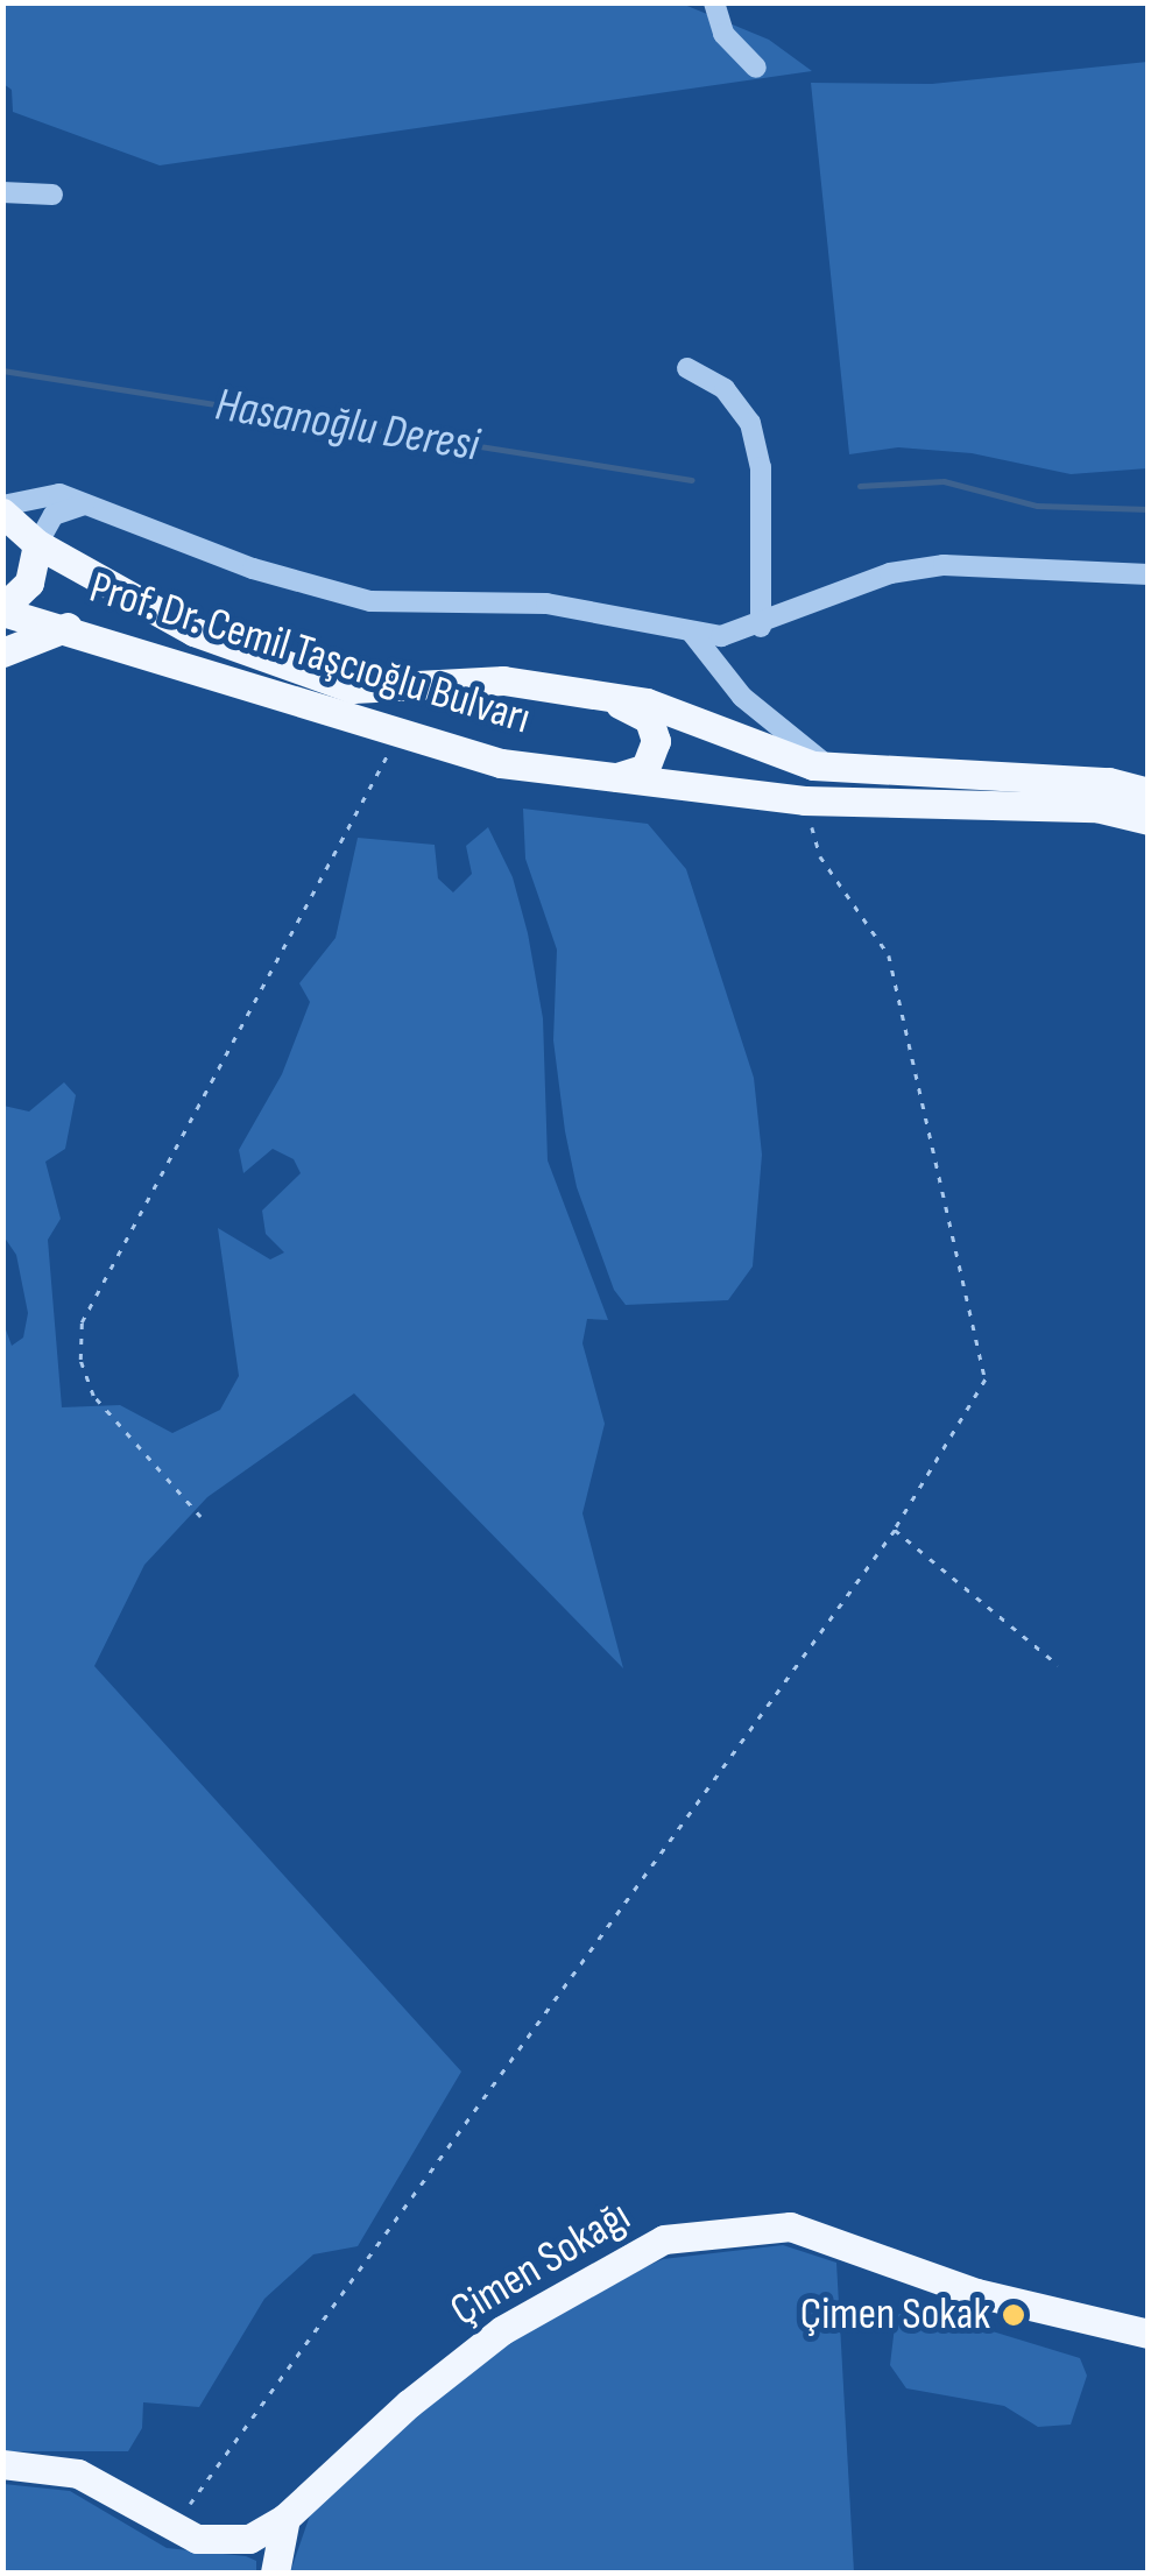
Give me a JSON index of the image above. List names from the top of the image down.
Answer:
{
  "streets": {
    "main road": ["Prof. Dr. Cemil Taşcıoğlu Bulvarı", "Çimen Sokağı"]
  },
  "water": ["Hasanoğlu Deresi"],
  "places": ["Çimen Sokak"]
}
